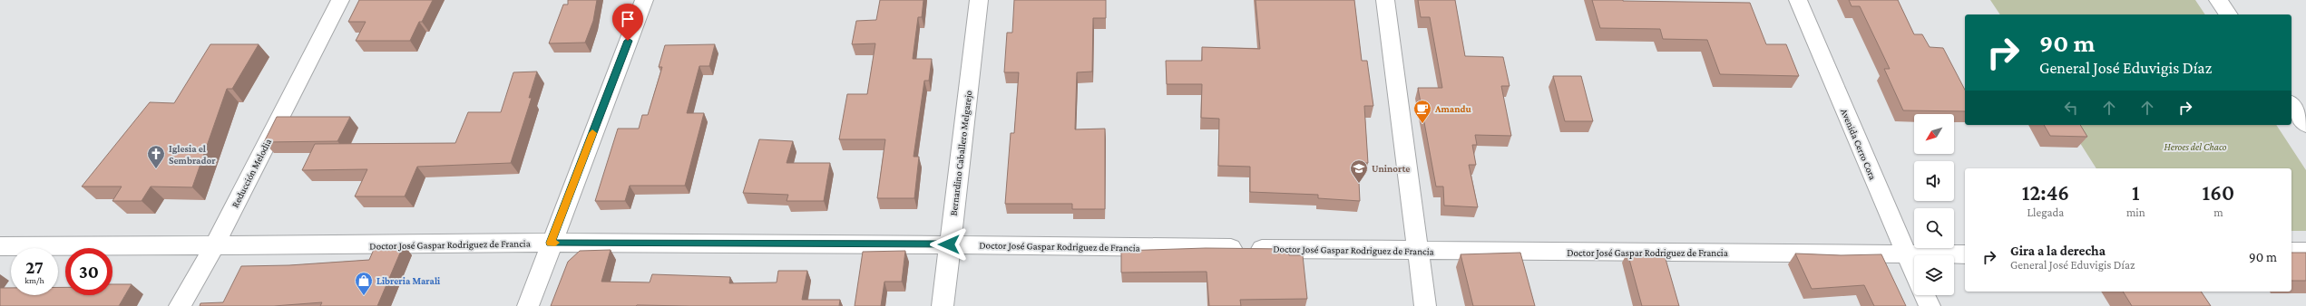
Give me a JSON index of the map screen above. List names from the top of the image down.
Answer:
{
  "streets": {
    "street": [
      "Avenida Cerro Cora",
      "Bernardino Caballero Melgarejo",
      "Reducción Melodia",
      "Doctor José Gaspar Rodriguez de Francia"
    ]
  },
  "crossings": [
    ["Avenida Cerro Cora", "Doctor José Gaspar Rodriguez de Francia"],
    ["Bernardino Caballero Melgarejo", "Doctor José Gaspar Rodriguez de Francia"],
    ["Reducción Melodia", "Doctor José Gaspar Rodriguez de Francia"]
  ],
  "parks": ["Heroes del Chaco"],
  "places": {
    "cafe": ["Amandu"],
    "church": ["Iglesia el Sembrador"],
    "school or university": ["Uninorte"],
    "shop": ["Libreria Marali"]
  },
  "north": "bottom left",
  "page": {
    "turn": ["90 m", "General José Eduvigis Díaz"],
    "eta": [
      "12:46",
      "Llegada",
      "1",
      "min",
      "160",
      "m"
    ],
    "list": [
      {
        "name": "Gira a la derecha",
        "note": "General José Eduvigis Díaz",
        "value": "90 m"
      }
    ],
    "speed": "27 km/h",
    "limit": "30"
  }
}
